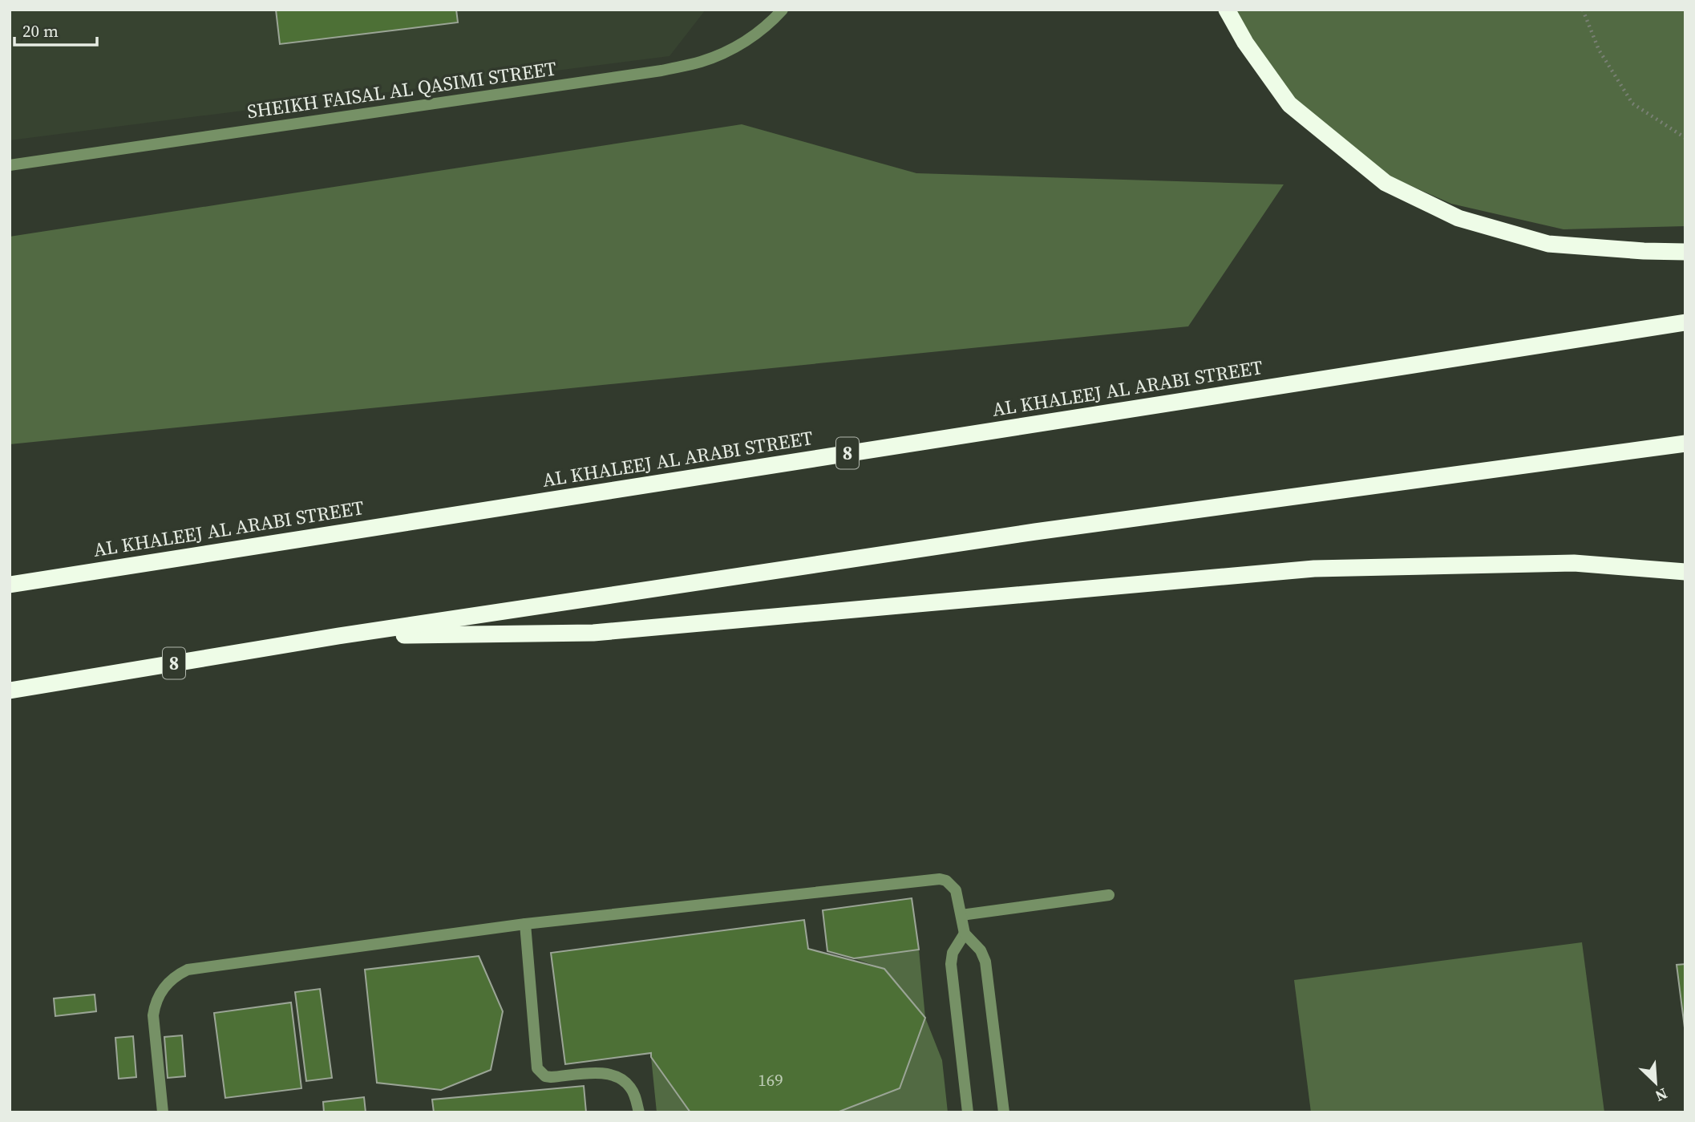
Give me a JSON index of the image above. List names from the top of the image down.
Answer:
{
  "streets": {
    "highway": ["AL KHALEEJ AL ARABI STREET", "8"],
    "street": ["SHEIKH FAISAL AL QASIMI STREET"]
  },
  "house_numbers": ["169"],
  "scale_bar": "20 m",
  "north": "bottom right"
}
